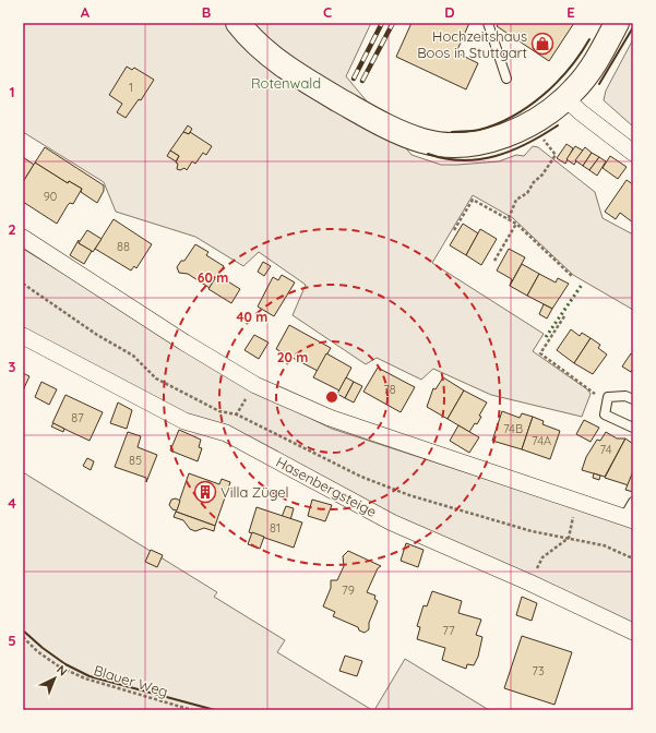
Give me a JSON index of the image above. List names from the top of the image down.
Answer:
{
  "streets": {
    "street": ["Hasenbergsteige"],
    "path": ["Blauer Weg"]
  },
  "parks": ["Rotenwald"],
  "places": {
    "shop": ["Hochzeitshaus Boos in Stuttgart"],
    "building": ["Villa Zügel"]
  },
  "house_numbers": [
    "1",
    "90",
    "88",
    "78",
    "87",
    "74B",
    "74A",
    "74",
    "85",
    "81",
    "79",
    "77",
    "73"
  ],
  "north": "top right",
  "grid": {
    "columns": [
      "A",
      "B",
      "C",
      "D",
      "E"
    ],
    "rows": [
      "1",
      "2",
      "3",
      "4",
      "5"
    ]
  },
  "rings": ["60 m", "40 m", "20 m"]
}
